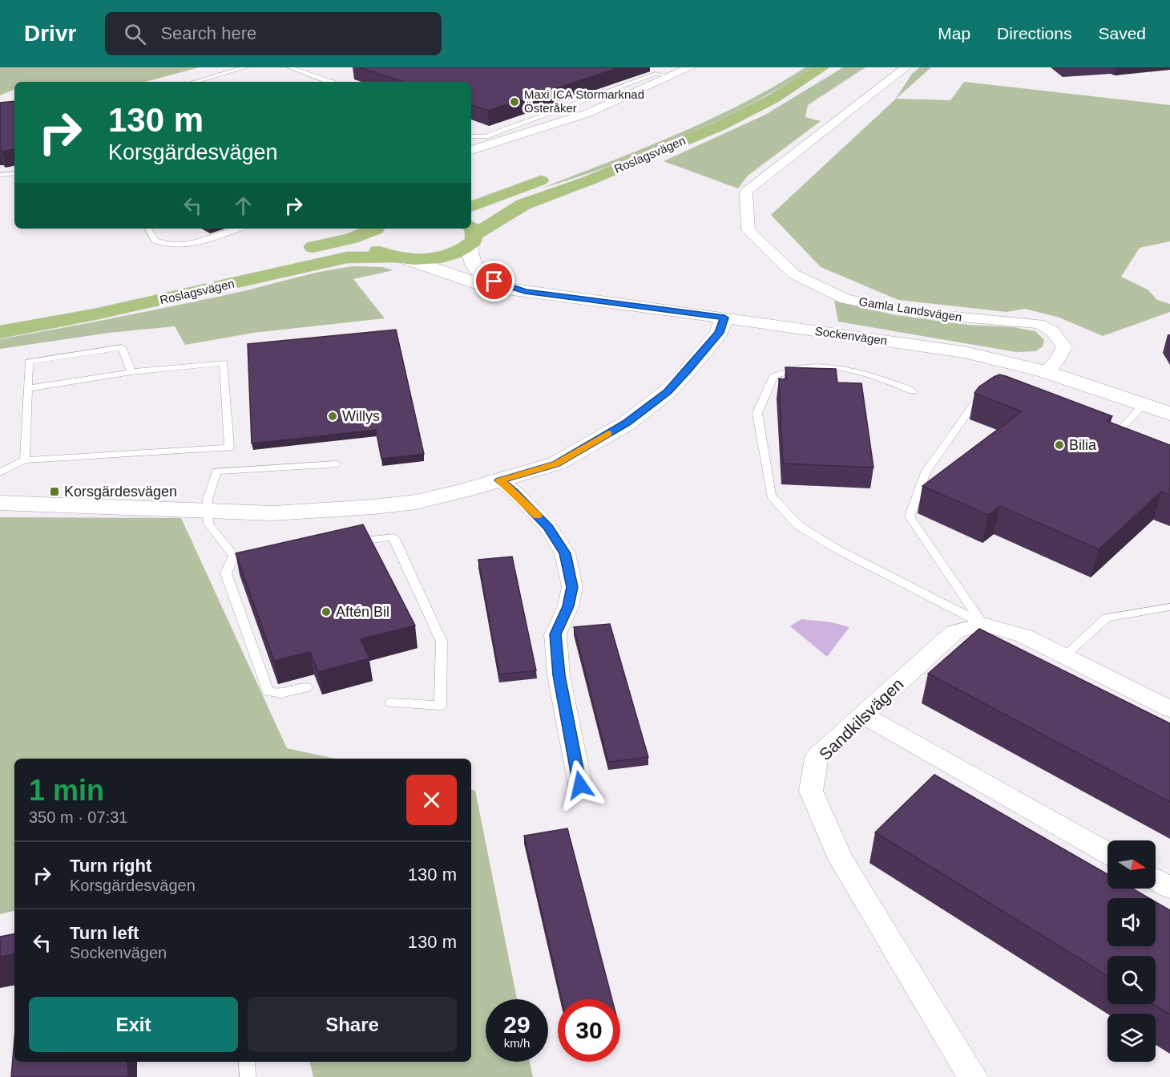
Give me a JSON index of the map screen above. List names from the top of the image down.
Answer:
{
  "streets": {
    "main road": ["Roslagsvägen"],
    "street": ["Gamla Landsvägen", "Sockenvägen", "Sandkilsvägen"]
  },
  "crossings": [
    ["Roslagsvägen", "Sockenvägen"],
    ["Gamla Landsvägen", "Sockenvägen"]
  ],
  "places": {
    "other": [
      "Maxi ICA Stormarknad Österåker",
      "Willys",
      "Bilia",
      "Aftén Bil"
    ],
    "transit": ["Korsgärdesvägen"]
  },
  "north": "right",
  "page": {
    "header": "Drivr",
    "search": "Search here",
    "nav": ["Map", "Directions", "Saved"],
    "turn": ["130 m", "Korsgärdesvägen"],
    "heading": ["1 min", "350 m · 07:31"],
    "list": [
      {
        "name": "Turn right",
        "note": "Korsgärdesvägen",
        "value": "130 m"
      },
      {
        "name": "Turn left",
        "note": "Sockenvägen",
        "value": "130 m"
      }
    ],
    "buttons": ["Exit", "Share"],
    "speed": "29 km/h",
    "limit": "30"
  }
}
